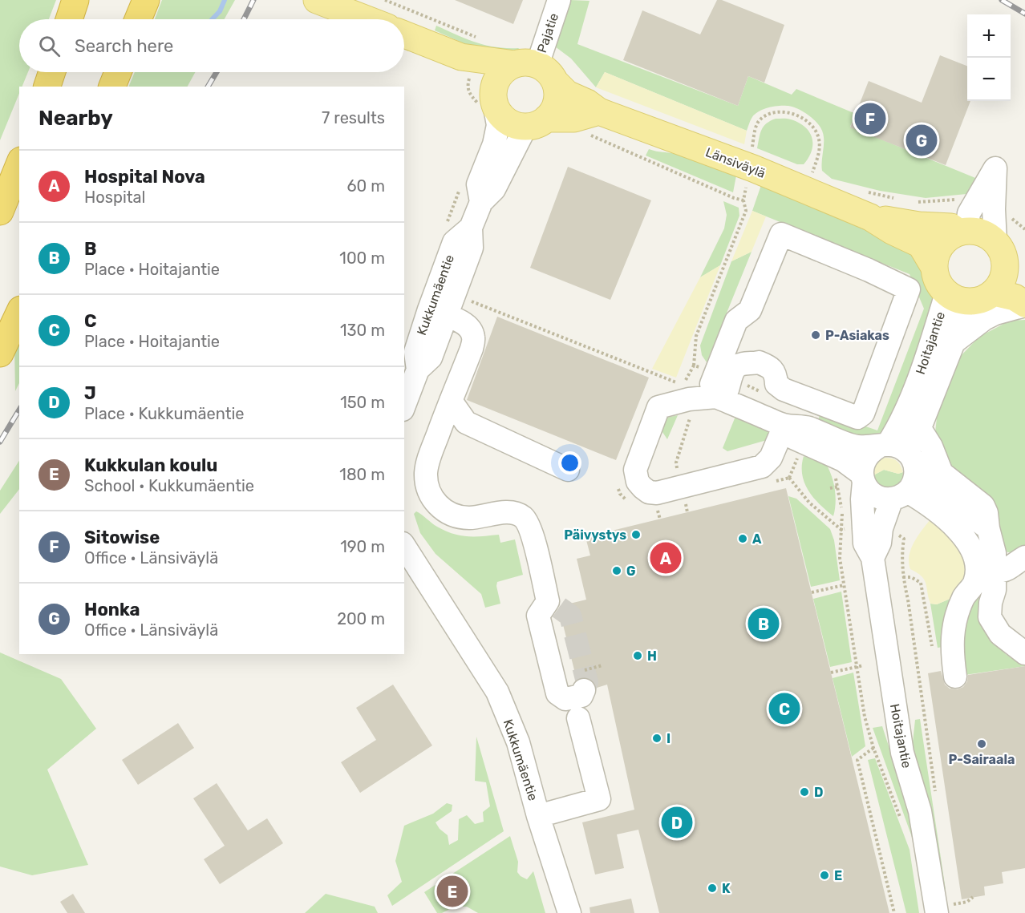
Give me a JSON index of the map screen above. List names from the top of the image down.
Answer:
{
  "streets": {
    "main road": ["Länsiväylä"],
    "street": ["Pajatie", "Kukkumäentie", "Hoitajantie"]
  },
  "crossings": [
    ["Pajatie", "Länsiväylä"],
    ["Pajatie", "Kukkumäentie"],
    ["Länsiväylä", "Kukkumäentie"],
    ["Länsiväylä", "Hoitajantie"]
  ],
  "places": [
    "P-Asiakas",
    "Päivystys",
    "A",
    "G",
    "H",
    "I",
    "P-Sairaala",
    "D",
    "E",
    "K"
  ],
  "page": {
    "map_buttons": ["+", "−"],
    "search": "Search here",
    "heading": ["Nearby", "7 results"],
    "pins": [
      "F",
      "G",
      "A",
      "B",
      "C",
      "D",
      "E"
    ],
    "list": [
      {
        "mark": "A",
        "name": "Hospital Nova",
        "note": "Hospital",
        "value": "60 m"
      },
      {
        "mark": "B",
        "name": "B",
        "note": "Place · Hoitajantie",
        "value": "100 m"
      },
      {
        "mark": "C",
        "name": "C",
        "note": "Place · Hoitajantie",
        "value": "130 m"
      },
      {
        "mark": "D",
        "name": "J",
        "note": "Place · Kukkumäentie",
        "value": "150 m"
      },
      {
        "mark": "E",
        "name": "Kukkulan koulu",
        "note": "School · Kukkumäentie",
        "value": "180 m"
      },
      {
        "mark": "F",
        "name": "Sitowise",
        "note": "Office · Länsiväylä",
        "value": "190 m"
      },
      {
        "mark": "G",
        "name": "Honka",
        "note": "Office · Länsiväylä",
        "value": "200 m"
      }
    ]
  }
}
